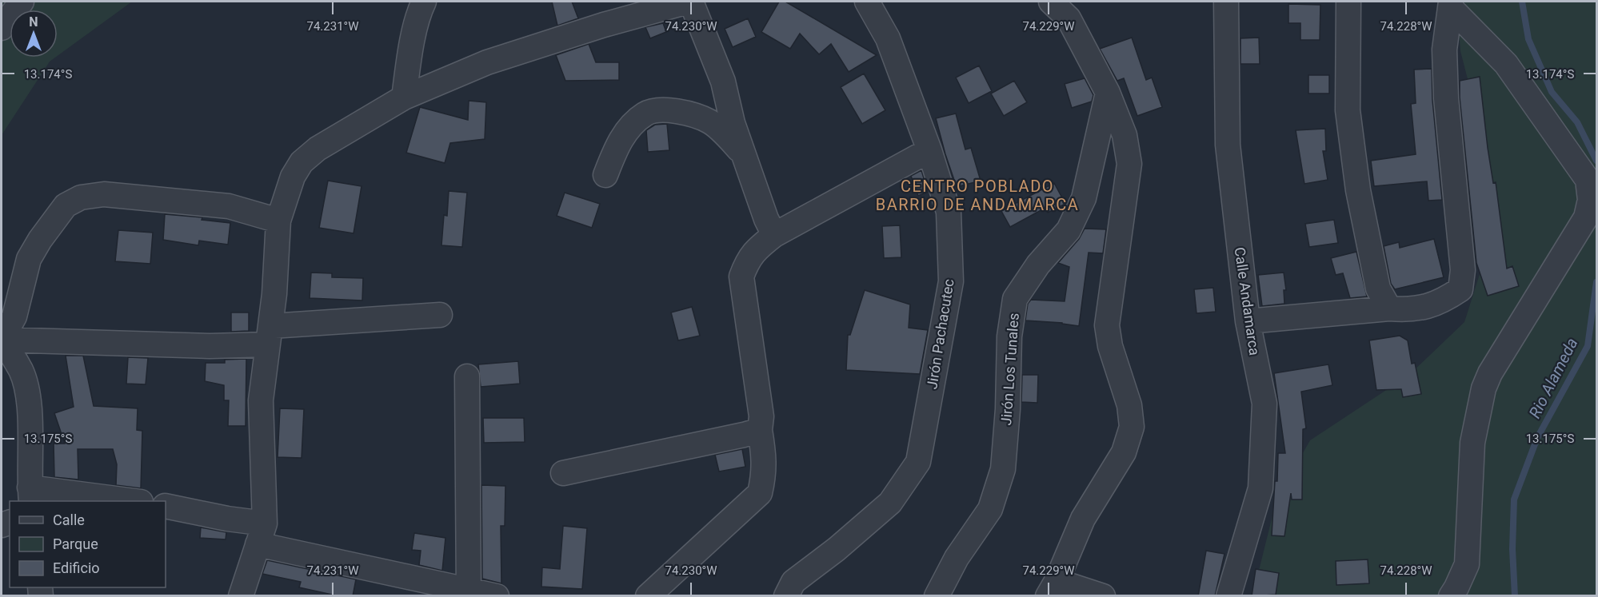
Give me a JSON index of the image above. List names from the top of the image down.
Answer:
{
  "streets": {
    "street": ["Calle Andamarca", "Jirón Pachacutec", "Jirón Los Tunales"]
  },
  "districts": ["CENTRO POBLADO BARRIO DE ANDAMARCA"],
  "water": ["Rio Alameda"],
  "legend": ["Calle", "Parque", "Edificio"],
  "north": "top",
  "coordinates": [
    "74.231°W",
    "74.230°W",
    "74.229°W",
    "74.228°W",
    "13.174°S",
    "13.175°S"
  ]
}
